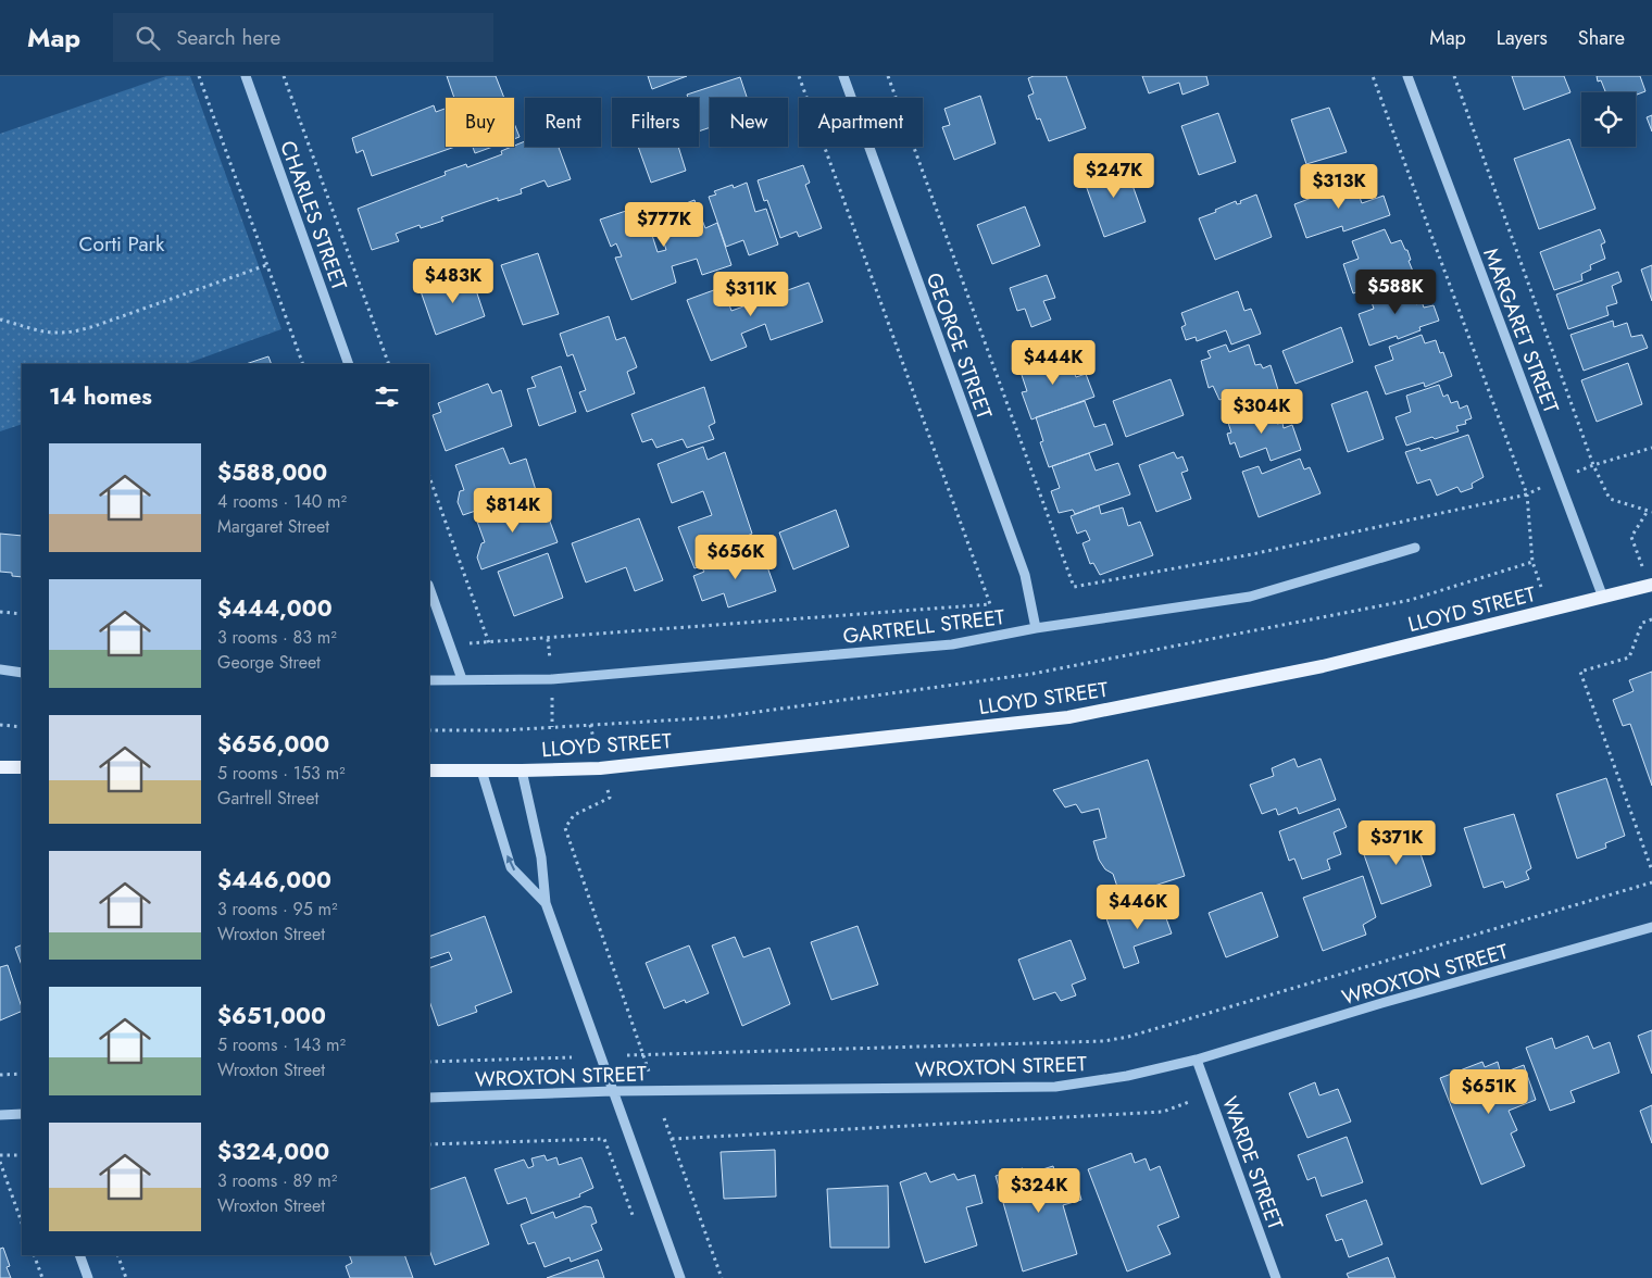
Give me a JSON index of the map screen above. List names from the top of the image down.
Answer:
{
  "streets": {
    "main road": ["LLOYD STREET"],
    "street": [
      "CHARLES STREET",
      "MARGARET STREET",
      "GEORGE STREET",
      "GARTRELL STREET",
      "WROXTON STREET",
      "WARDE STREET"
    ]
  },
  "crossings": [
    ["MARGARET STREET", "LLOYD STREET"],
    ["GEORGE STREET", "GARTRELL STREET"],
    ["WROXTON STREET", "WARDE STREET"]
  ],
  "parks": ["Corti Park"],
  "page": {
    "header": "Map",
    "search": "Search here",
    "nav": ["Map", "Layers", "Share"],
    "chip": [
      "Buy",
      "Rent",
      "Filters",
      "New",
      "Apartment"
    ],
    "price": [
      "$247K",
      "$313K",
      "$777K",
      "$483K",
      "$588K",
      "$311K",
      "$444K",
      "$304K",
      "$814K",
      "$656K",
      "$371K",
      "$446K",
      "$651K",
      "$324K"
    ],
    "heading": "14 homes",
    "list": [
      {
        "name": "$588,000",
        "note": "4 rooms · 140 m² · Margaret Street"
      },
      {
        "name": "$444,000",
        "note": "3 rooms · 83 m² · George Street"
      },
      {
        "name": "$656,000",
        "note": "5 rooms · 153 m² · Gartrell Street"
      },
      {
        "name": "$446,000",
        "note": "3 rooms · 95 m² · Wroxton Street"
      },
      {
        "name": "$651,000",
        "note": "5 rooms · 143 m² · Wroxton Street"
      },
      {
        "name": "$324,000",
        "note": "3 rooms · 89 m² · Wroxton Street"
      }
    ]
  }
}
